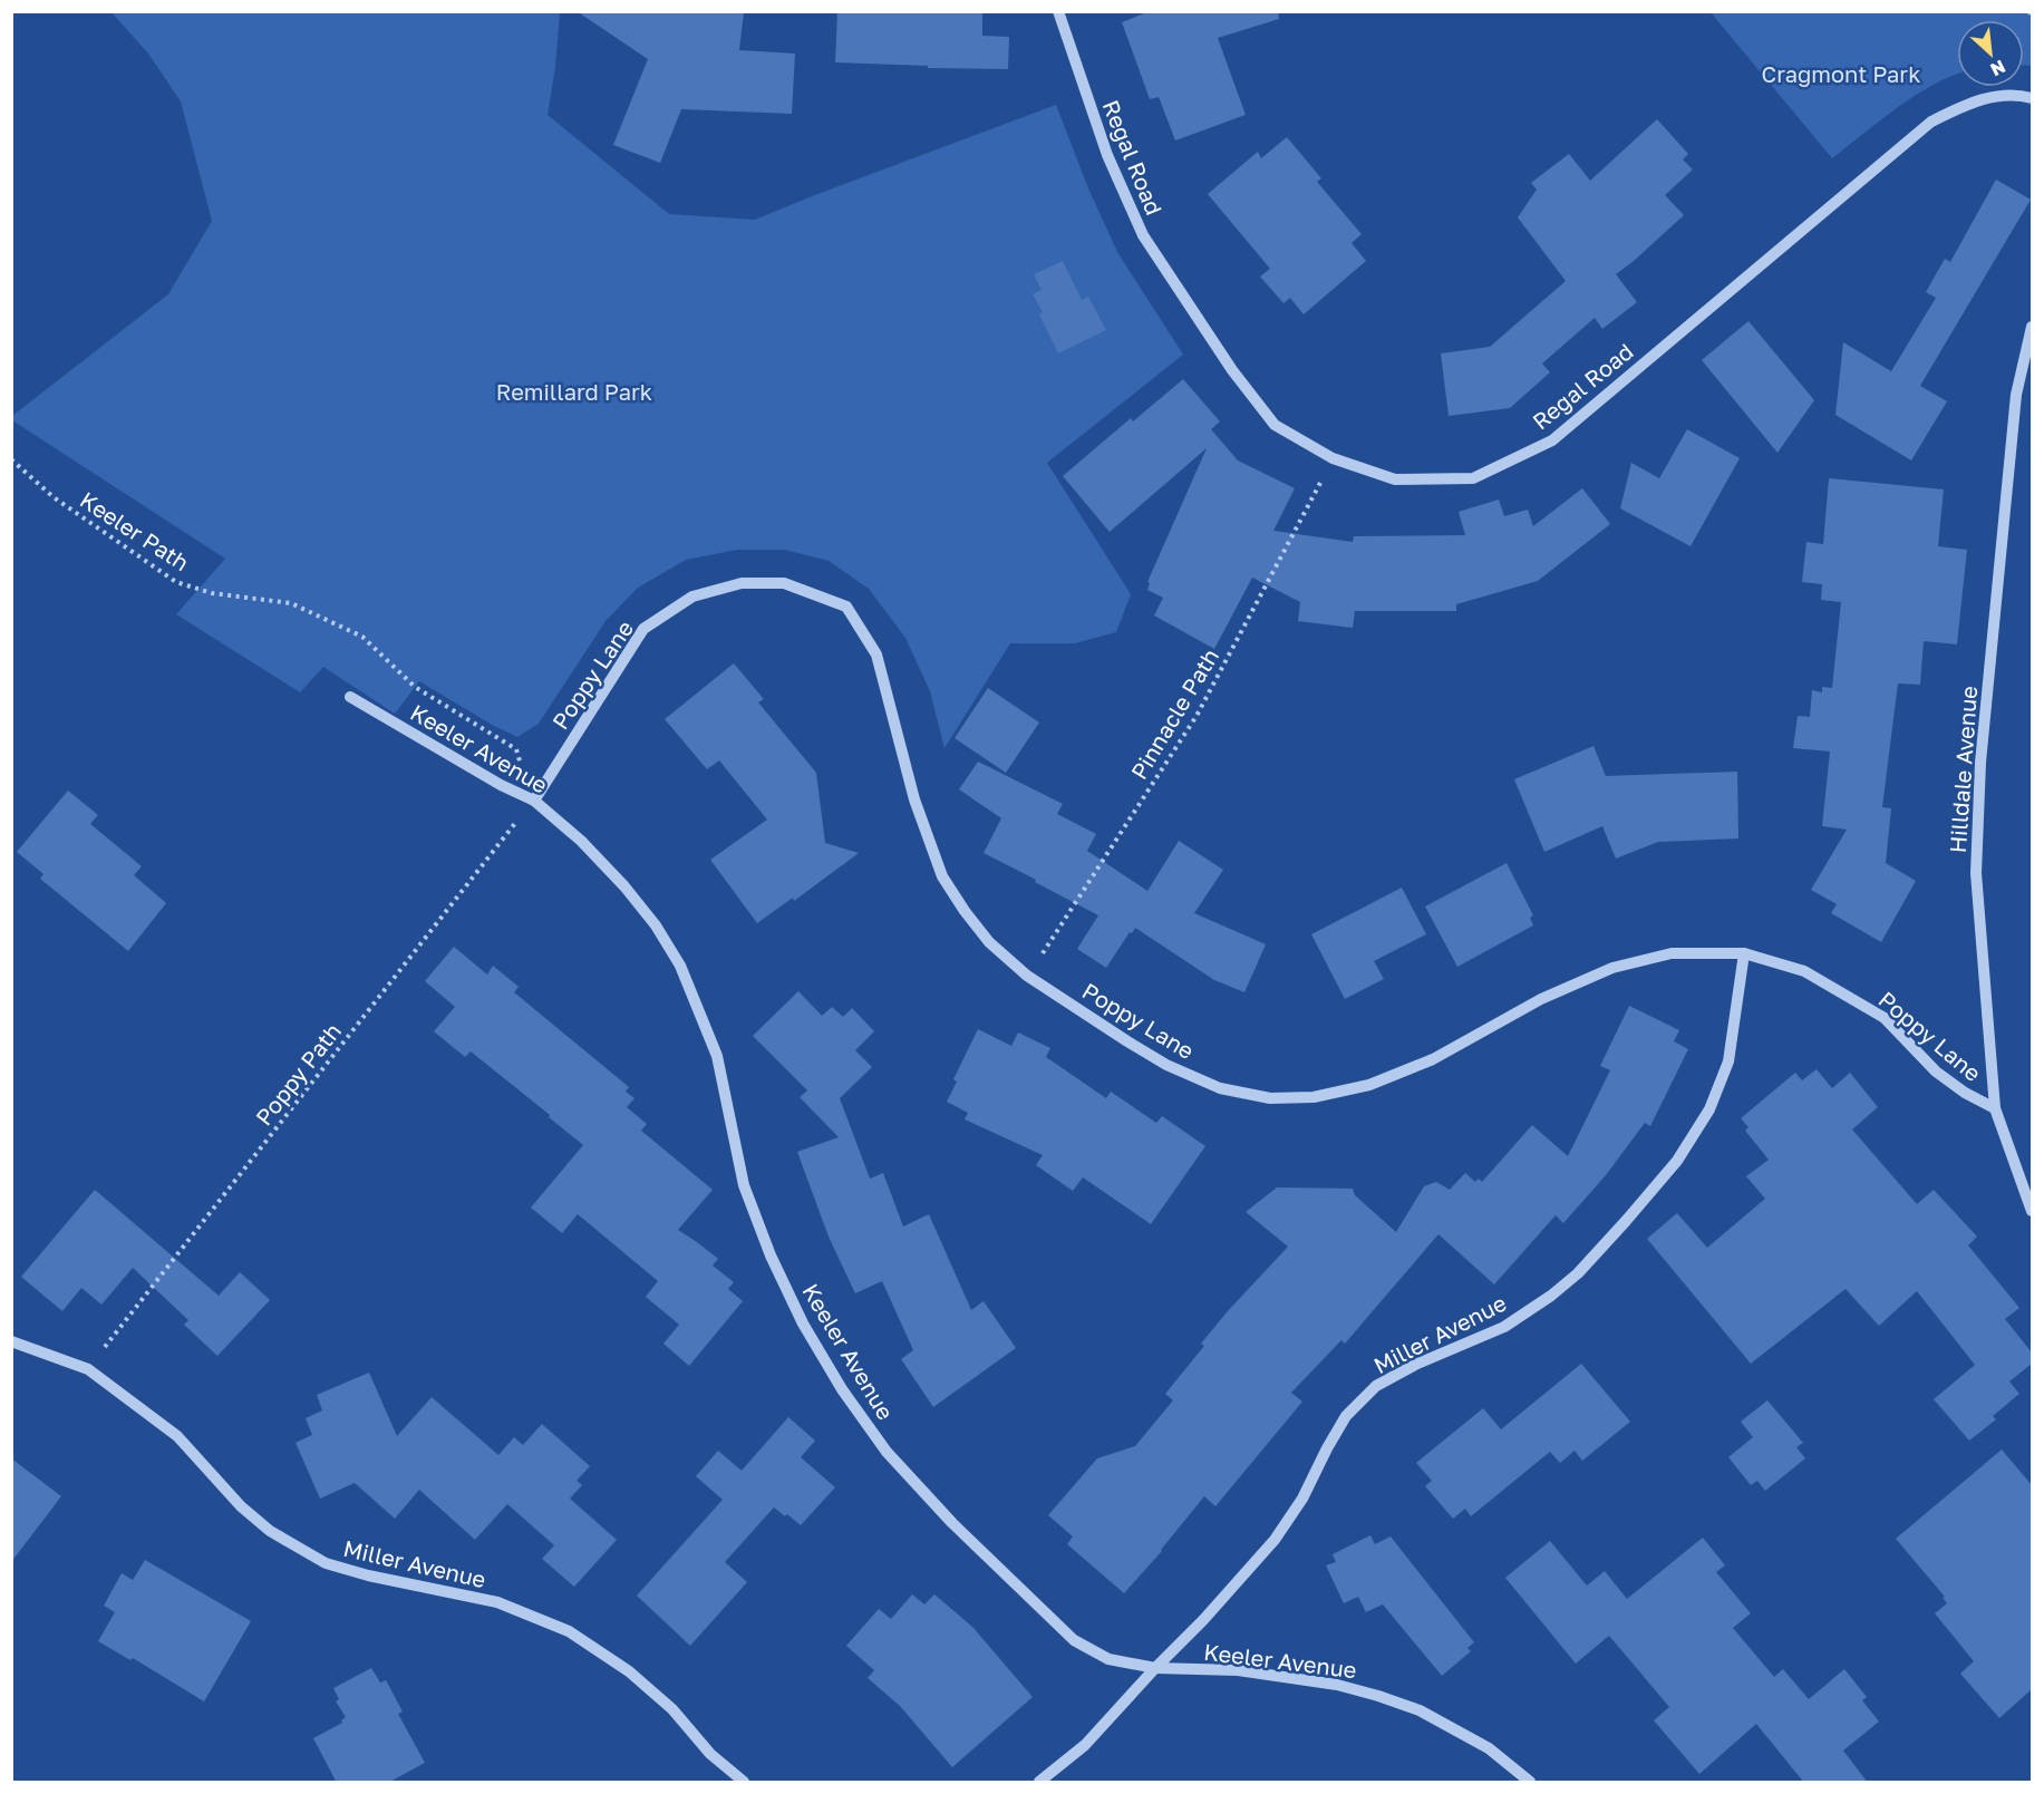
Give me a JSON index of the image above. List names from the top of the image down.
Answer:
{
  "streets": {
    "street": [
      "Regal Road",
      "Poppy Lane",
      "Keeler Avenue",
      "Hilldale Avenue",
      "Miller Avenue"
    ],
    "path": ["Keeler Path", "Pinnacle Path", "Poppy Path"]
  },
  "crossings": [
    ["Regal Road", "Pinnacle Path"],
    ["Keeler Path", "Poppy Lane"],
    ["Keeler Path", "Keeler Avenue"],
    ["Keeler Path", "Poppy Path"],
    ["Poppy Lane", "Pinnacle Path"],
    ["Poppy Lane", "Keeler Avenue"],
    ["Poppy Lane", "Hilldale Avenue"],
    ["Poppy Lane", "Poppy Path"],
    ["Poppy Lane", "Miller Avenue"],
    ["Keeler Avenue", "Poppy Path"],
    ["Keeler Avenue", "Miller Avenue"],
    ["Poppy Path", "Miller Avenue"]
  ],
  "parks": ["Cragmont Park", "Remillard Park"],
  "north": "bottom right"
}
